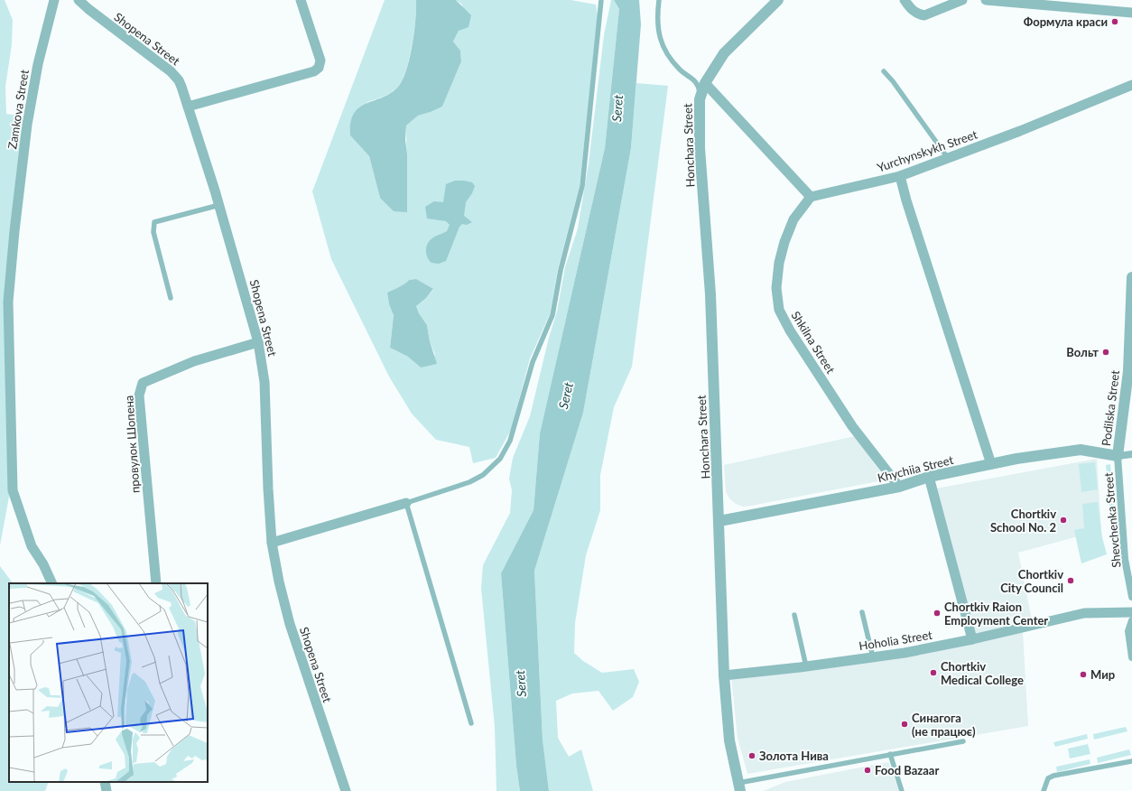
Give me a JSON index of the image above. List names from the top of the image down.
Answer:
{
  "streets": {
    "street": [
      "Shopena Street",
      "Zamkova Street",
      "Honchara Street",
      "Yurchynskykh Street",
      "Shkilna Street",
      "Podilska Street",
      "провулок Шопена",
      "Khychiia Street",
      "Shevchenka Street",
      "Hoholia Street"
    ]
  },
  "crossings": [
    ["Shopena Street", "провулок Шопена"],
    ["Honchara Street", "Khychiia Street"],
    ["Honchara Street", "Hoholia Street"],
    ["Yurchynskykh Street", "Shkilna Street"],
    ["Shkilna Street", "Khychiia Street"],
    ["Podilska Street", "Khychiia Street"],
    ["Podilska Street", "Shevchenka Street"],
    ["Khychiia Street", "Shevchenka Street"]
  ],
  "water": ["Seret"],
  "places": [
    "Формула краси",
    "Вольт",
    "Chortkiv School No. 2",
    "Chortkiv City Council",
    "Chortkiv Raion Employment Center",
    "Chortkiv Medical College",
    "Мир",
    "Синагога (не працює)",
    "Золота Нива",
    "Food Bazaar"
  ]
}
